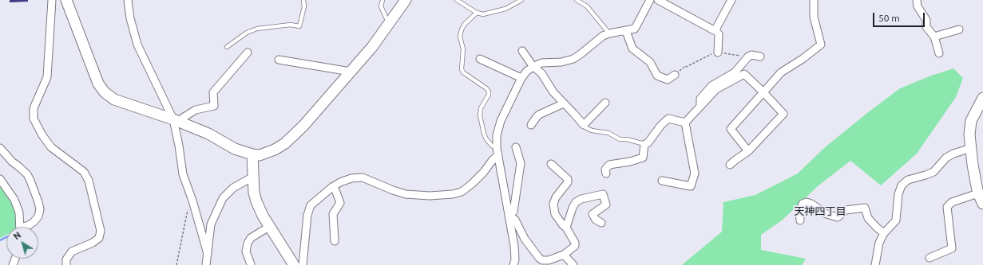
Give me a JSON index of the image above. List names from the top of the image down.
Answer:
{
  "districts": ["天神四丁目"],
  "scale_bar": "50 m",
  "north": "top left"
}
